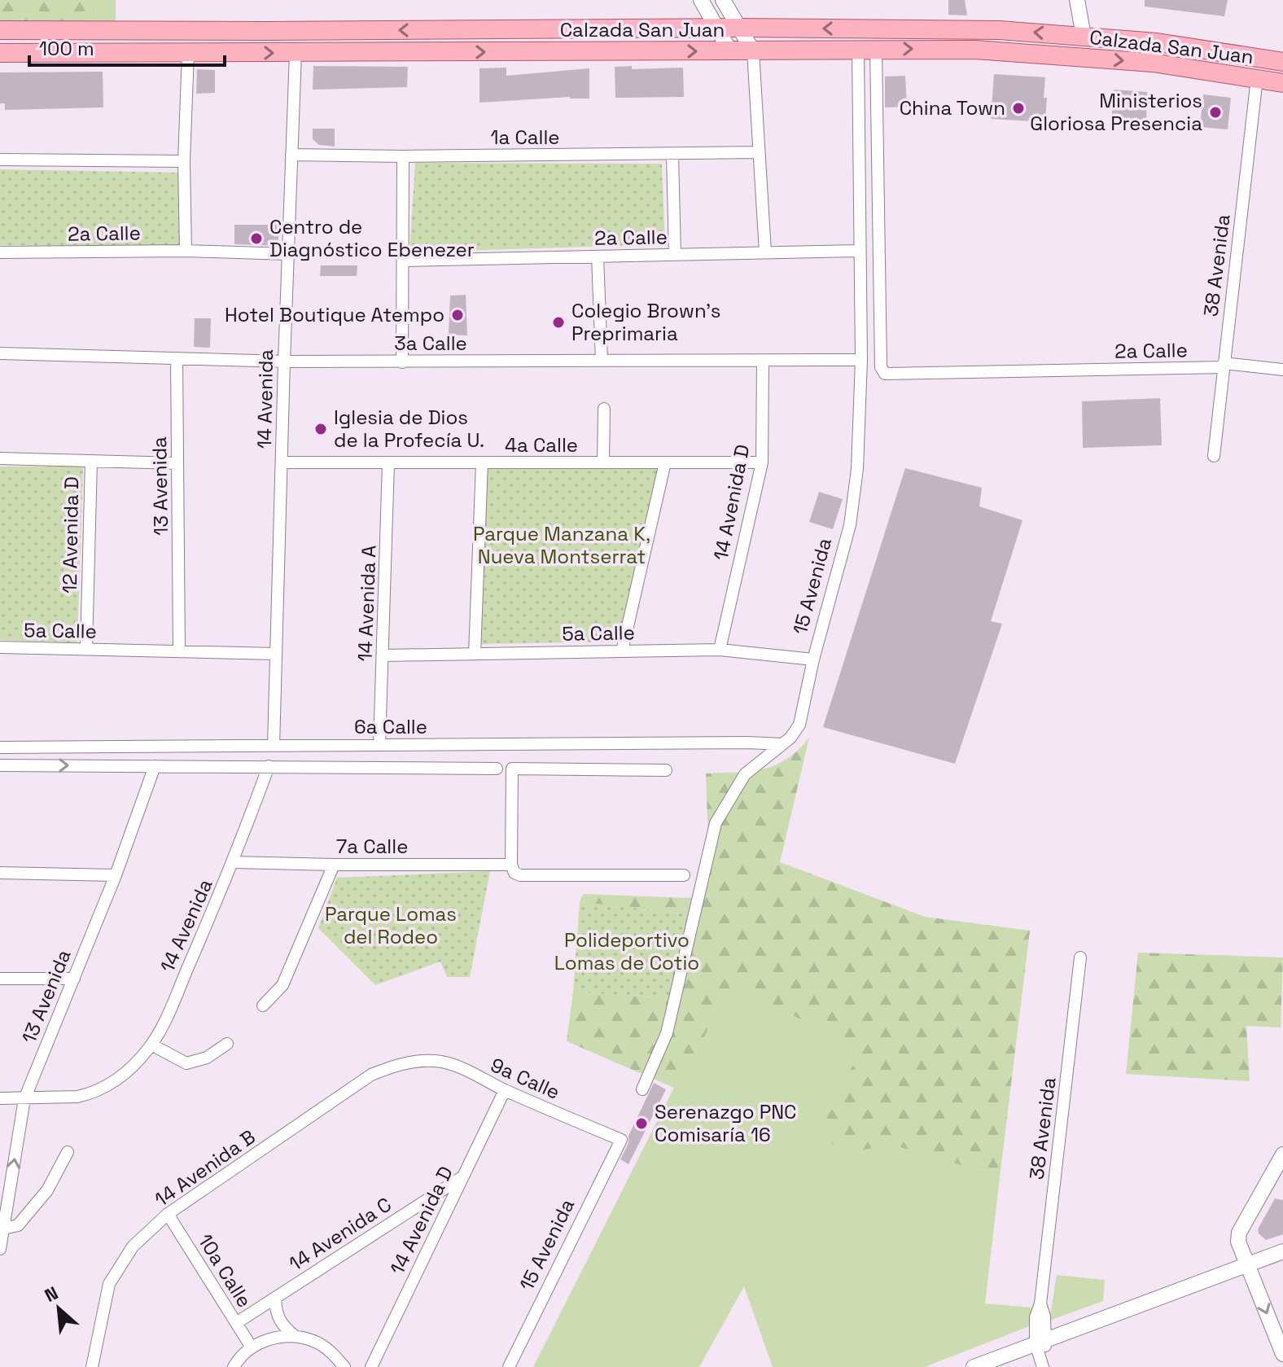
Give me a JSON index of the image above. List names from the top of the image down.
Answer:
{
  "streets": {
    "main road": ["Calzada San Juan"],
    "street": [
      "1a Calle",
      "2a Calle",
      "38 Avenida",
      "3a Calle",
      "14 Avenida",
      "4a Calle",
      "13 Avenida",
      "14 Avenida D",
      "12 Avenida D",
      "15 Avenida",
      "14 Avenida A",
      "5a Calle",
      "6a Calle",
      "7a Calle",
      "9a Calle",
      "14 Avenida B",
      "14 Avenida C",
      "10a Calle"
    ]
  },
  "crossings": [
    ["Calzada San Juan", "2a Calle"],
    ["Calzada San Juan", "38 Avenida"],
    ["Calzada San Juan", "14 Avenida"],
    ["Calzada San Juan", "15 Avenida"],
    ["1a Calle", "14 Avenida"],
    ["2a Calle", "38 Avenida"],
    ["2a Calle", "14 Avenida"],
    ["2a Calle", "15 Avenida"],
    ["3a Calle", "14 Avenida"],
    ["3a Calle", "13 Avenida"],
    ["3a Calle", "14 Avenida D"],
    ["3a Calle", "15 Avenida"],
    ["14 Avenida", "4a Calle"],
    ["14 Avenida", "13 Avenida"],
    ["14 Avenida", "5a Calle"],
    ["14 Avenida", "6a Calle"],
    ["14 Avenida", "7a Calle"],
    ["4a Calle", "14 Avenida D"],
    ["4a Calle", "14 Avenida A"],
    ["13 Avenida", "5a Calle"],
    ["13 Avenida", "6a Calle"],
    ["14 Avenida D", "5a Calle"],
    ["14 Avenida D", "9a Calle"],
    ["14 Avenida D", "14 Avenida C"],
    ["12 Avenida D", "5a Calle"],
    ["15 Avenida", "5a Calle"],
    ["15 Avenida", "6a Calle"],
    ["15 Avenida", "9a Calle"],
    ["14 Avenida A", "5a Calle"],
    ["14 Avenida A", "6a Calle"],
    ["9a Calle", "14 Avenida B"],
    ["14 Avenida B", "10a Calle"],
    ["14 Avenida C", "10a Calle"]
  ],
  "parks": ["Parque Manzana K, Nueva Montserrat", "Parque Lomas del Rodeo", "Polideportivo Lomas de Cotio"],
  "places": [
    "China Town",
    "Ministerios Gloriosa Presencia",
    "Centro de Diagnóstico Ebenezer",
    "Hotel Boutique Atempo",
    "Colegio Brown's Preprimaria",
    "Iglesia de Dios de la Profecía U.",
    "Serenazgo PNC Comisaría 16"
  ],
  "scale_bar": "100 m",
  "north": "top left"
}
